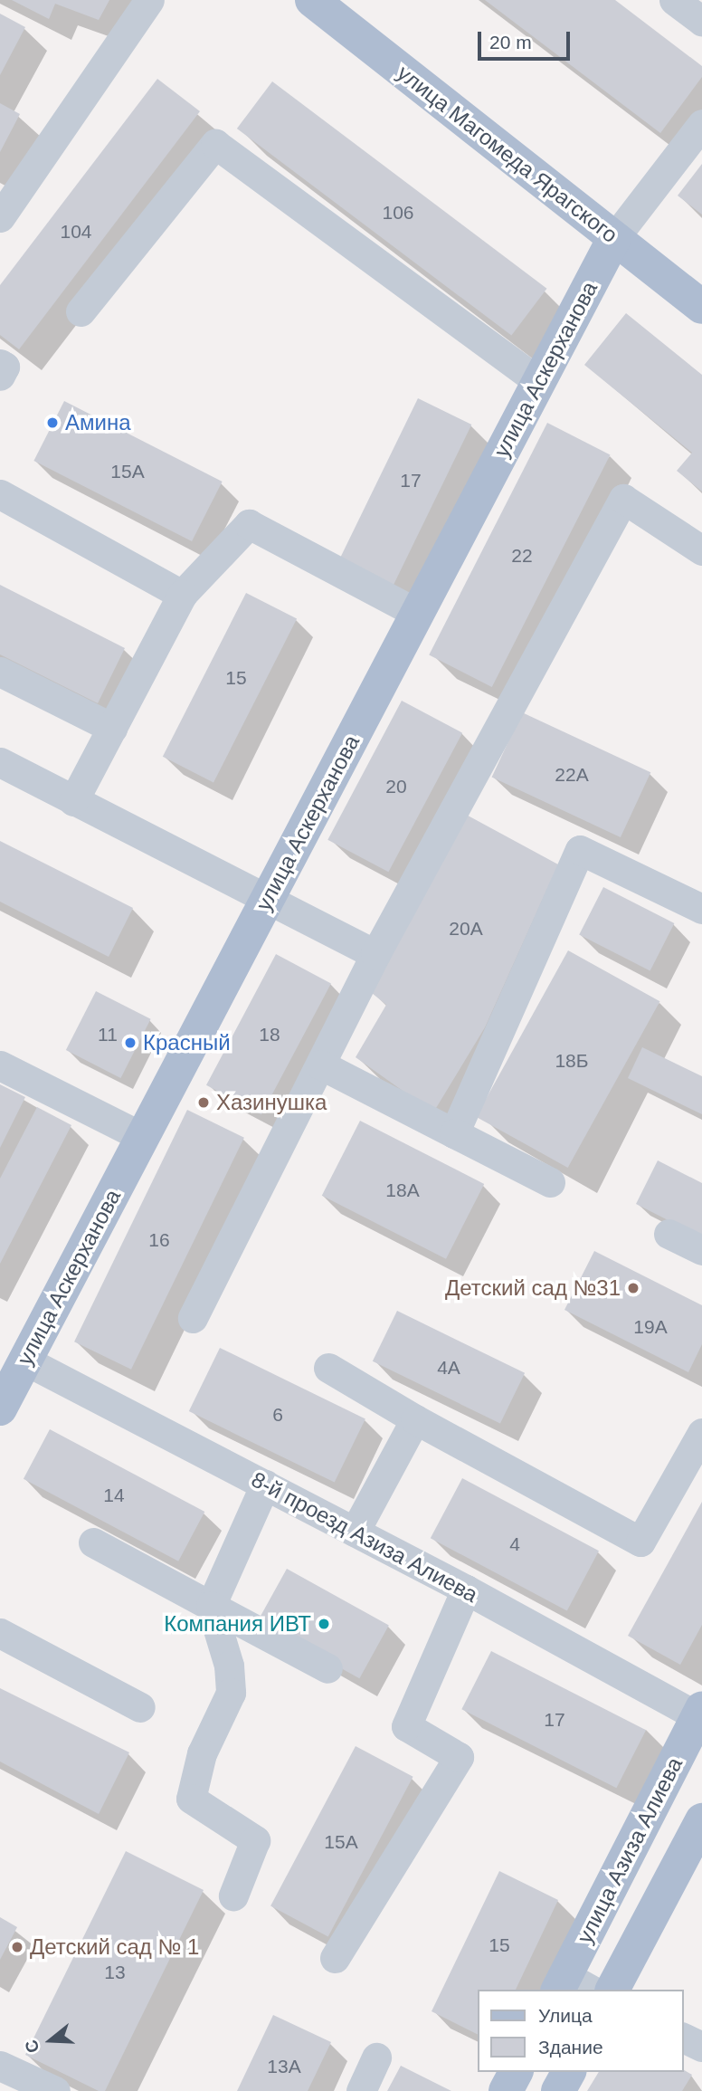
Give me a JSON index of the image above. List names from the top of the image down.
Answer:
{
  "streets": {
    "main road": ["улица Магомеда Ярагского", "улица Аскерханова", "улица Азиза Алиева"],
    "street": ["8-й проезд Азиза Алиева"]
  },
  "crossings": [
    ["улица Магомеда Ярагского", "улица Аскерханова"],
    ["улица Аскерханова", "8-й проезд Азиза Алиева"],
    ["8-й проезд Азиза Алиева", "улица Азиза Алиева"]
  ],
  "places": [
    "Амина",
    "Красный",
    "Хазинушка",
    "Детский сад №31",
    "Компания ИВТ",
    "Детский сад № 1"
  ],
  "house_numbers": [
    "106",
    "104",
    "15А",
    "17",
    "22",
    "15",
    "22А",
    "20",
    "20А",
    "11",
    "18",
    "18Б",
    "18А",
    "16",
    "19А",
    "4А",
    "6",
    "14",
    "4",
    "17",
    "15А",
    "15",
    "13",
    "13А"
  ],
  "legend": ["Улица", "Здание"],
  "scale_bar": "20 m",
  "north": "left"
}
